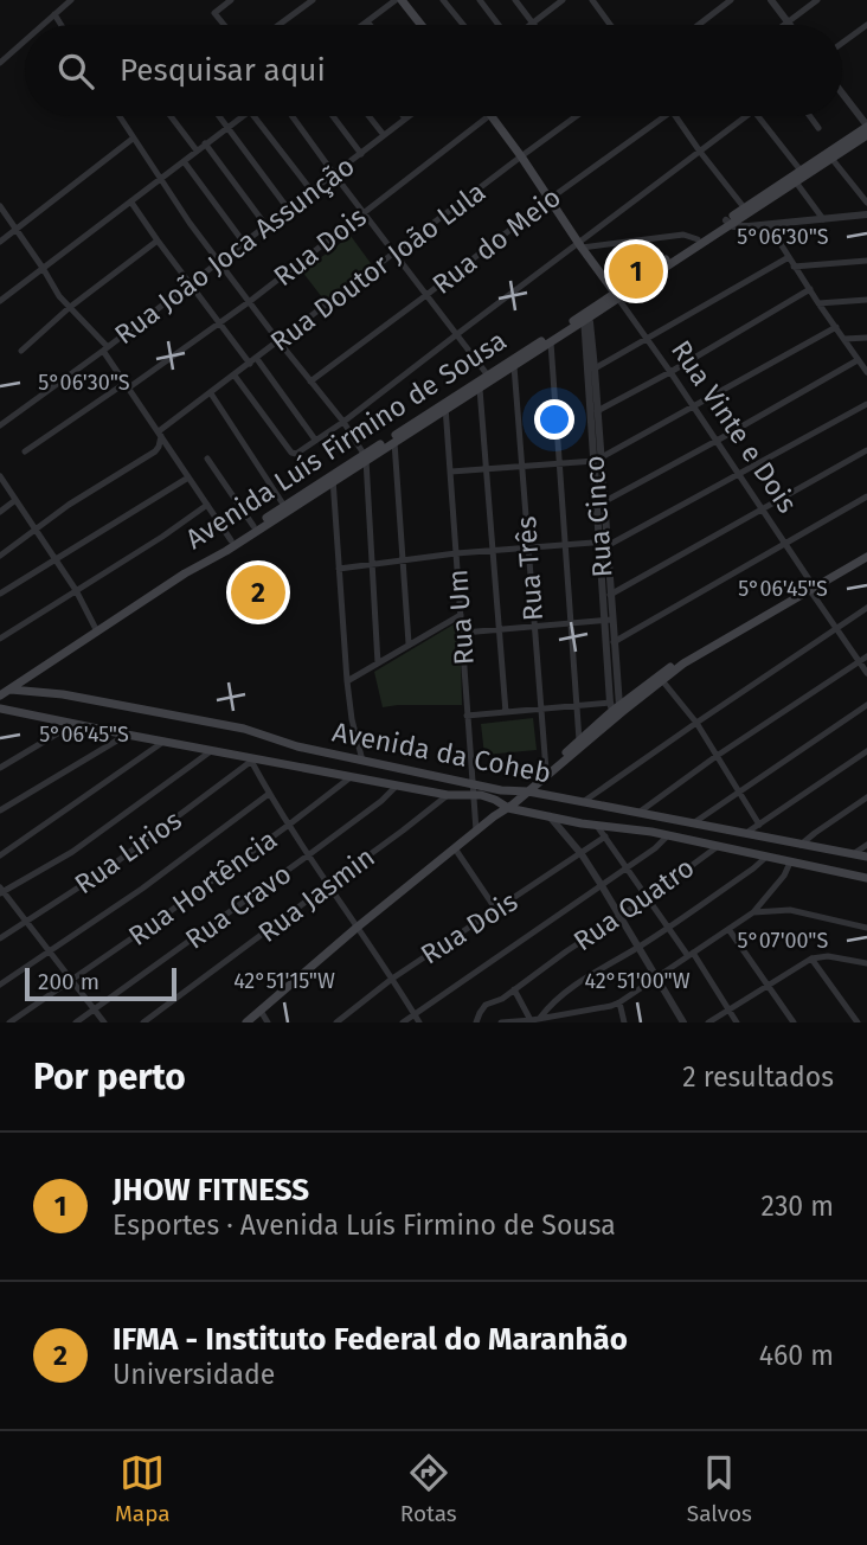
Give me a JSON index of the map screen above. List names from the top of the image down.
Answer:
{
  "streets": {
    "main road": ["Avenida Luís Firmino de Sousa", "Avenida da Coheb"],
    "street": [
      "Rua do Meio",
      "Rua Dois",
      "Rua João Joca Assunção",
      "Rua Doutor João Lula",
      "Rua Vinte e Dois",
      "Rua Cinco",
      "Rua Três",
      "Rua Um",
      "Rua Lirios",
      "Rua Hortência",
      "Rua Jasmin",
      "Rua Quatro",
      "Rua Cravo"
    ]
  },
  "crossings": [
    ["Rua Vinte e Dois", "Avenida Luís Firmino de Sousa"],
    ["Rua Vinte e Dois", "Rua Cinco"],
    ["Avenida Luís Firmino de Sousa", "Rua Cinco"],
    ["Avenida Luís Firmino de Sousa", "Rua Três"],
    ["Avenida Luís Firmino de Sousa", "Rua Um"],
    ["Avenida Luís Firmino de Sousa", "Avenida da Coheb"],
    ["Rua Um", "Avenida da Coheb"]
  ],
  "scale_bar": "200 m",
  "page": {
    "search": "Pesquisar aqui",
    "pins": ["1", "2"],
    "scale": "200 m",
    "heading": ["Por perto", "2 resultados"],
    "list": [
      {
        "mark": "1",
        "name": "JHOW FITNESS",
        "note": "Esportes · Avenida Luís Firmino de Sousa",
        "value": "230 m"
      },
      {
        "mark": "2",
        "name": "IFMA - Instituto Federal do Maranhão",
        "note": "Universidade",
        "value": "460 m"
      }
    ],
    "nav": ["Mapa", "Rotas", "Salvos"]
  },
  "coordinates": [
    "5°06'30\"S",
    "5°06'45\"S",
    "5°07'00\"S",
    "42°51'15\"W",
    "42°51'00\"W"
  ]
}
